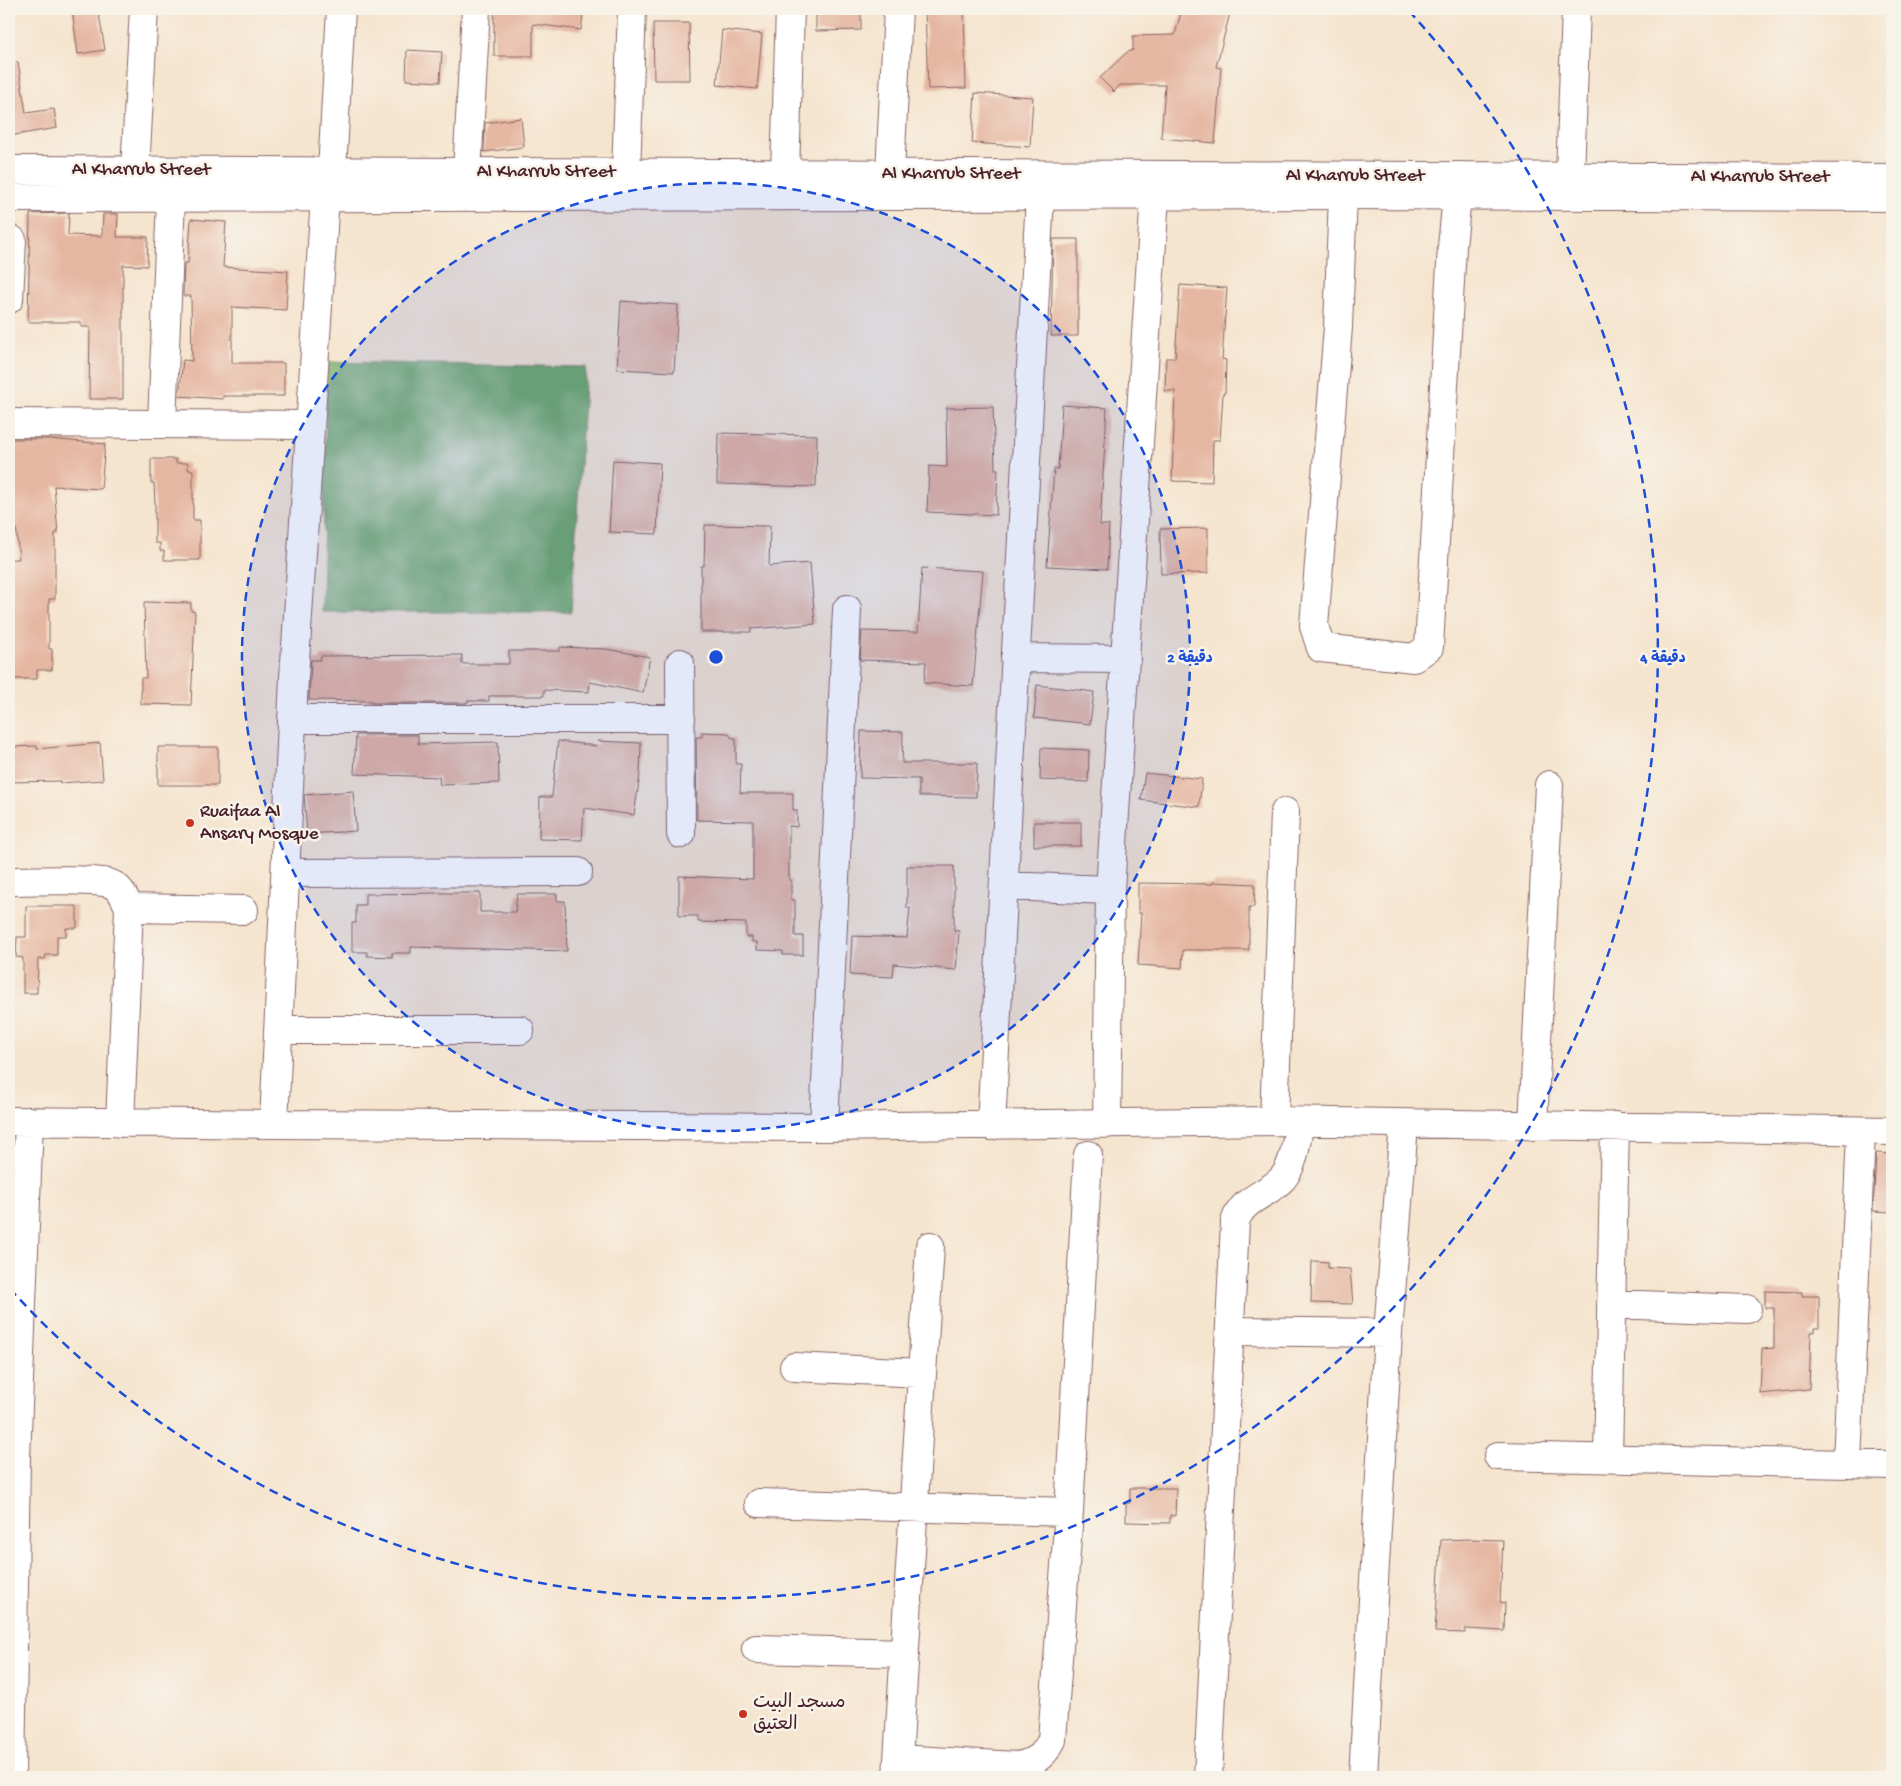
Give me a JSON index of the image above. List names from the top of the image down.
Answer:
{
  "streets": {
    "street": ["Al Kharrub Street"]
  },
  "places": ["Ruaifaa Al Ansary Mosque", "مسجد البيت العتيق"],
  "rings": ["2 دقيقة", "4 دقيقة"]
}
